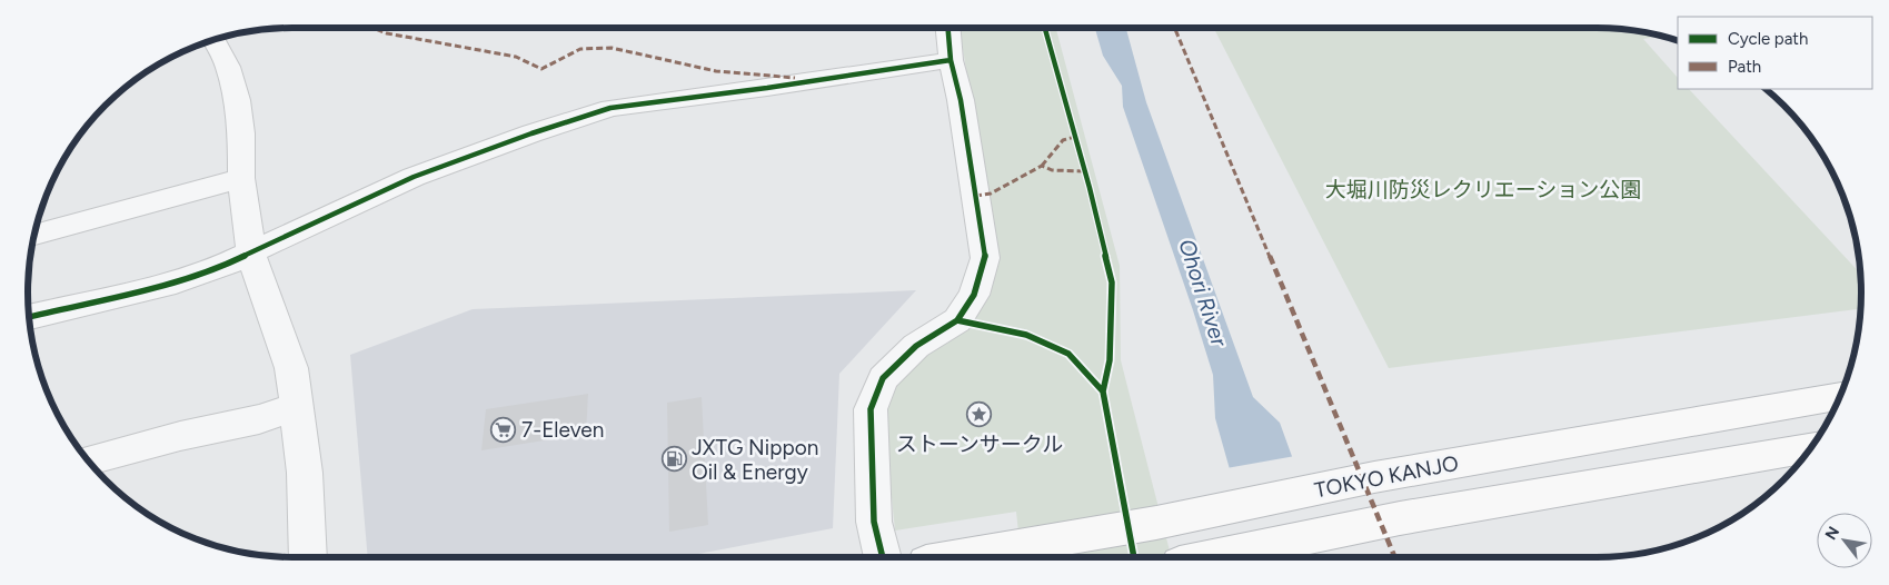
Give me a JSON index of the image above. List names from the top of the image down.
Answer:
{
  "streets": {
    "highway": ["TOKYO KANJO"]
  },
  "water": ["Ohori River"],
  "parks": ["大堀川防災レクリエーション公園"],
  "places": {
    "place": ["ストーンサークル"],
    "supermarket": ["7-Eleven"],
    "fuel station": ["JXTG Nippon Oil & Energy"]
  },
  "legend": ["Cycle path", "Path"],
  "north": "top left"
}
